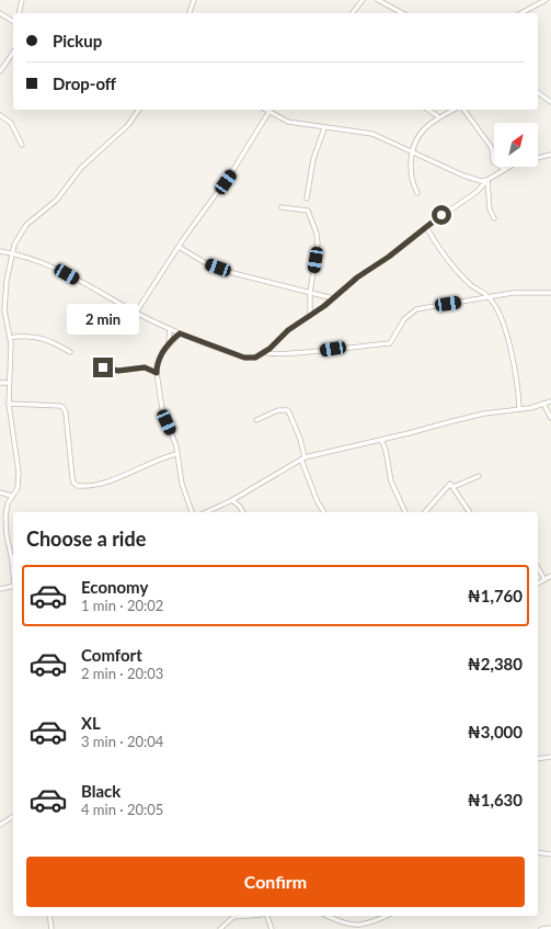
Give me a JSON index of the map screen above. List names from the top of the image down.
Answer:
{
  "north": "top right",
  "page": {
    "banner": ["Pickup", "Drop-off"],
    "bubble": "2 min",
    "heading": "Choose a ride",
    "list": [
      {
        "name": "Economy",
        "note": "1 min · 20:02",
        "value": "₦1,760"
      },
      {
        "name": "Comfort",
        "note": "2 min · 20:03",
        "value": "₦2,380"
      },
      {
        "name": "XL",
        "note": "3 min · 20:04",
        "value": "₦3,000"
      },
      {
        "name": "Black",
        "note": "4 min · 20:05",
        "value": "₦1,630"
      }
    ],
    "buttons": "Confirm"
  }
}
